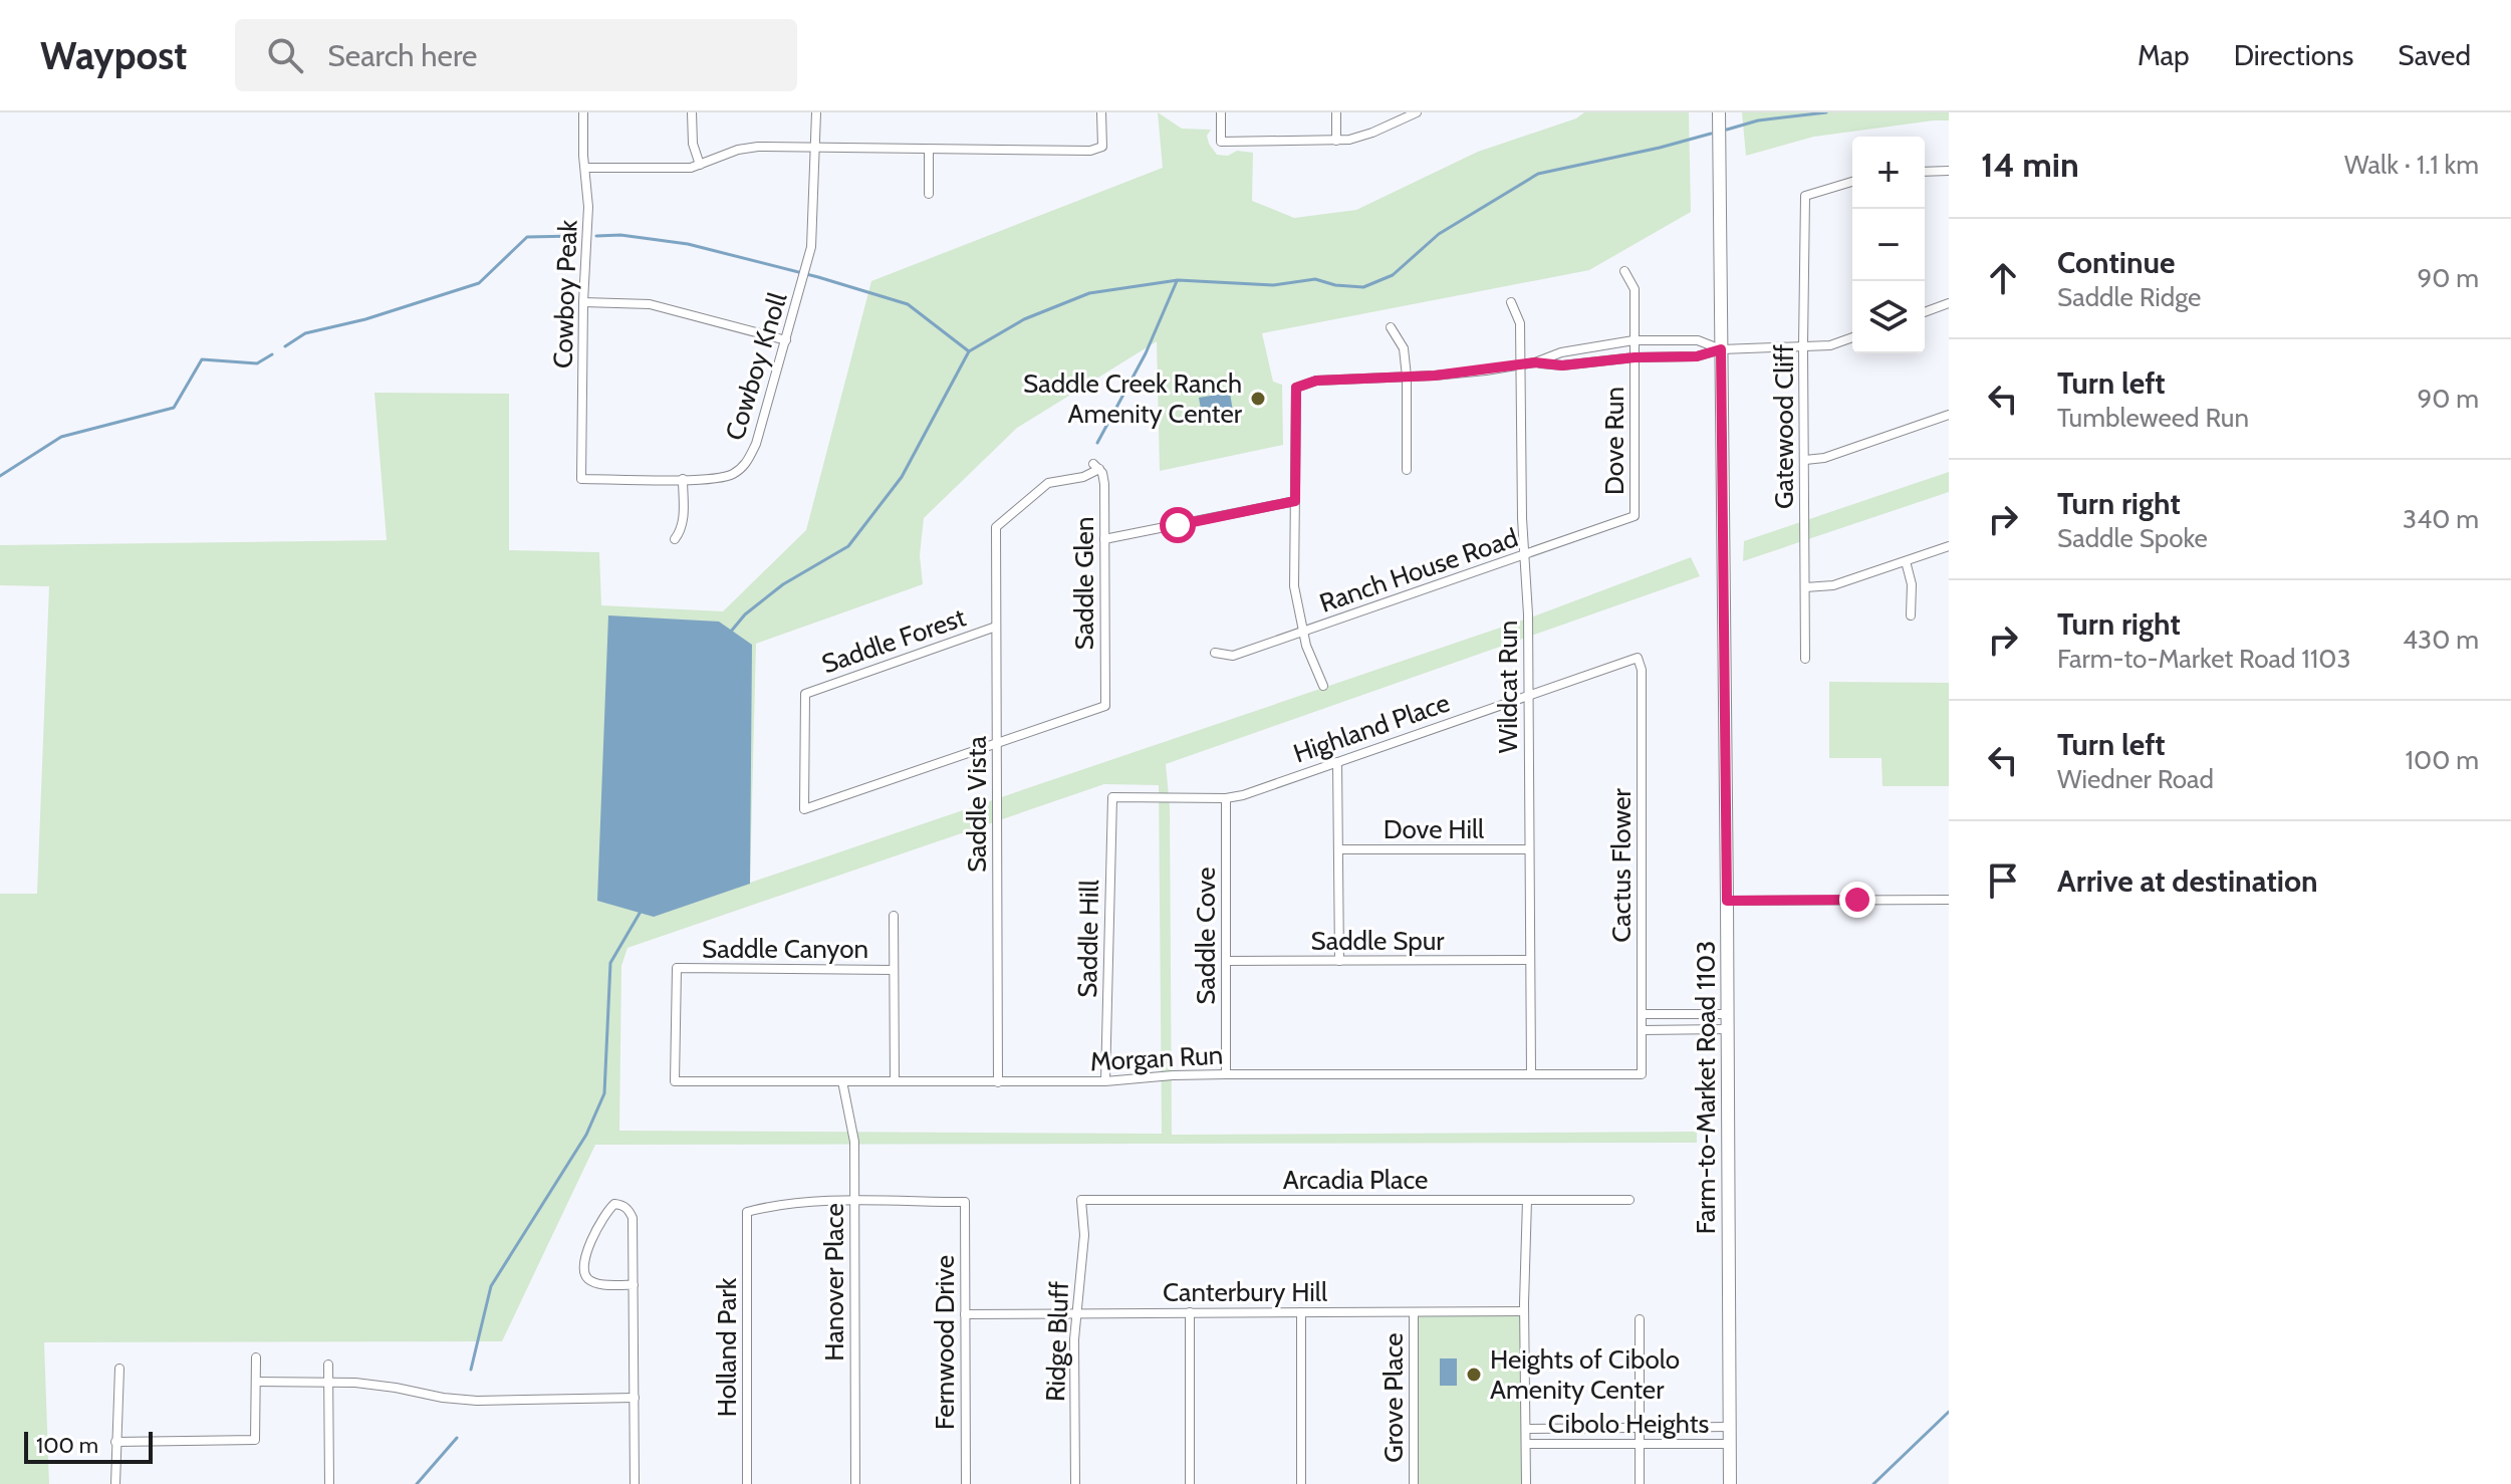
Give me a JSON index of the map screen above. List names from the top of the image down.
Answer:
{
  "streets": {
    "main road": ["Farm-to-Market Road 1103"],
    "street": [
      "Cowboy Peak",
      "Cowboy Knoll",
      "Gatewood Cliff",
      "Dove Run",
      "Ranch House Road",
      "Saddle Glen",
      "Saddle Forest",
      "Wildcat Run",
      "Highland Place",
      "Saddle Vista",
      "Dove Hill",
      "Cactus Flower",
      "Saddle Cove",
      "Saddle Hill",
      "Saddle Spur",
      "Saddle Canyon",
      "Morgan Run",
      "Arcadia Place",
      "Hanover Place",
      "Canterbury Hill",
      "Ridge Bluff",
      "Fernwood Drive",
      "Holland Park",
      "Grove Place",
      "Cibolo Heights"
    ]
  },
  "crossings": [
    ["Cowboy Peak", "Cowboy Knoll"],
    ["Dove Run", "Ranch House Road"],
    ["Ranch House Road", "Wildcat Run"],
    ["Saddle Glen", "Saddle Forest"],
    ["Saddle Glen", "Saddle Vista"],
    ["Saddle Forest", "Saddle Vista"],
    ["Wildcat Run", "Highland Place"],
    ["Wildcat Run", "Dove Hill"],
    ["Wildcat Run", "Saddle Spur"],
    ["Wildcat Run", "Morgan Run"],
    ["Highland Place", "Cactus Flower"],
    ["Highland Place", "Saddle Cove"],
    ["Highland Place", "Saddle Hill"],
    ["Saddle Vista", "Morgan Run"],
    ["Cactus Flower", "Morgan Run"],
    ["Saddle Cove", "Saddle Spur"],
    ["Saddle Cove", "Morgan Run"],
    ["Saddle Hill", "Morgan Run"],
    ["Saddle Canyon", "Morgan Run"],
    ["Morgan Run", "Hanover Place"],
    ["Farm-to-Market Road 1103", "Cibolo Heights"],
    ["Arcadia Place", "Ridge Bluff"],
    ["Hanover Place", "Fernwood Drive"],
    ["Hanover Place", "Holland Park"],
    ["Canterbury Hill", "Ridge Bluff"],
    ["Canterbury Hill", "Fernwood Drive"],
    ["Canterbury Hill", "Grove Place"],
    ["Fernwood Drive", "Holland Park"]
  ],
  "places": ["Saddle Creek Ranch Amenity Center", "Heights of Cibolo Amenity Center"],
  "scale_bar": "100 m",
  "page": {
    "header": "Waypost",
    "search": "Search here",
    "nav": ["Map", "Directions", "Saved"],
    "heading": ["14 min", "Walk · 1.1 km"],
    "map_buttons": ["+", "−"],
    "list": [
      ["Continue", "Saddle Ridge", "90 m"],
      ["Turn left", "Tumbleweed Run", "90 m"],
      ["Turn right", "Saddle Spoke", "340 m"],
      ["Turn right", "Farm-to-Market Road 1103", "430 m"],
      ["Turn left", "Wiedner Road", "100 m"],
      "Arrive at destination"
    ],
    "scale": "100 m"
  }
}
